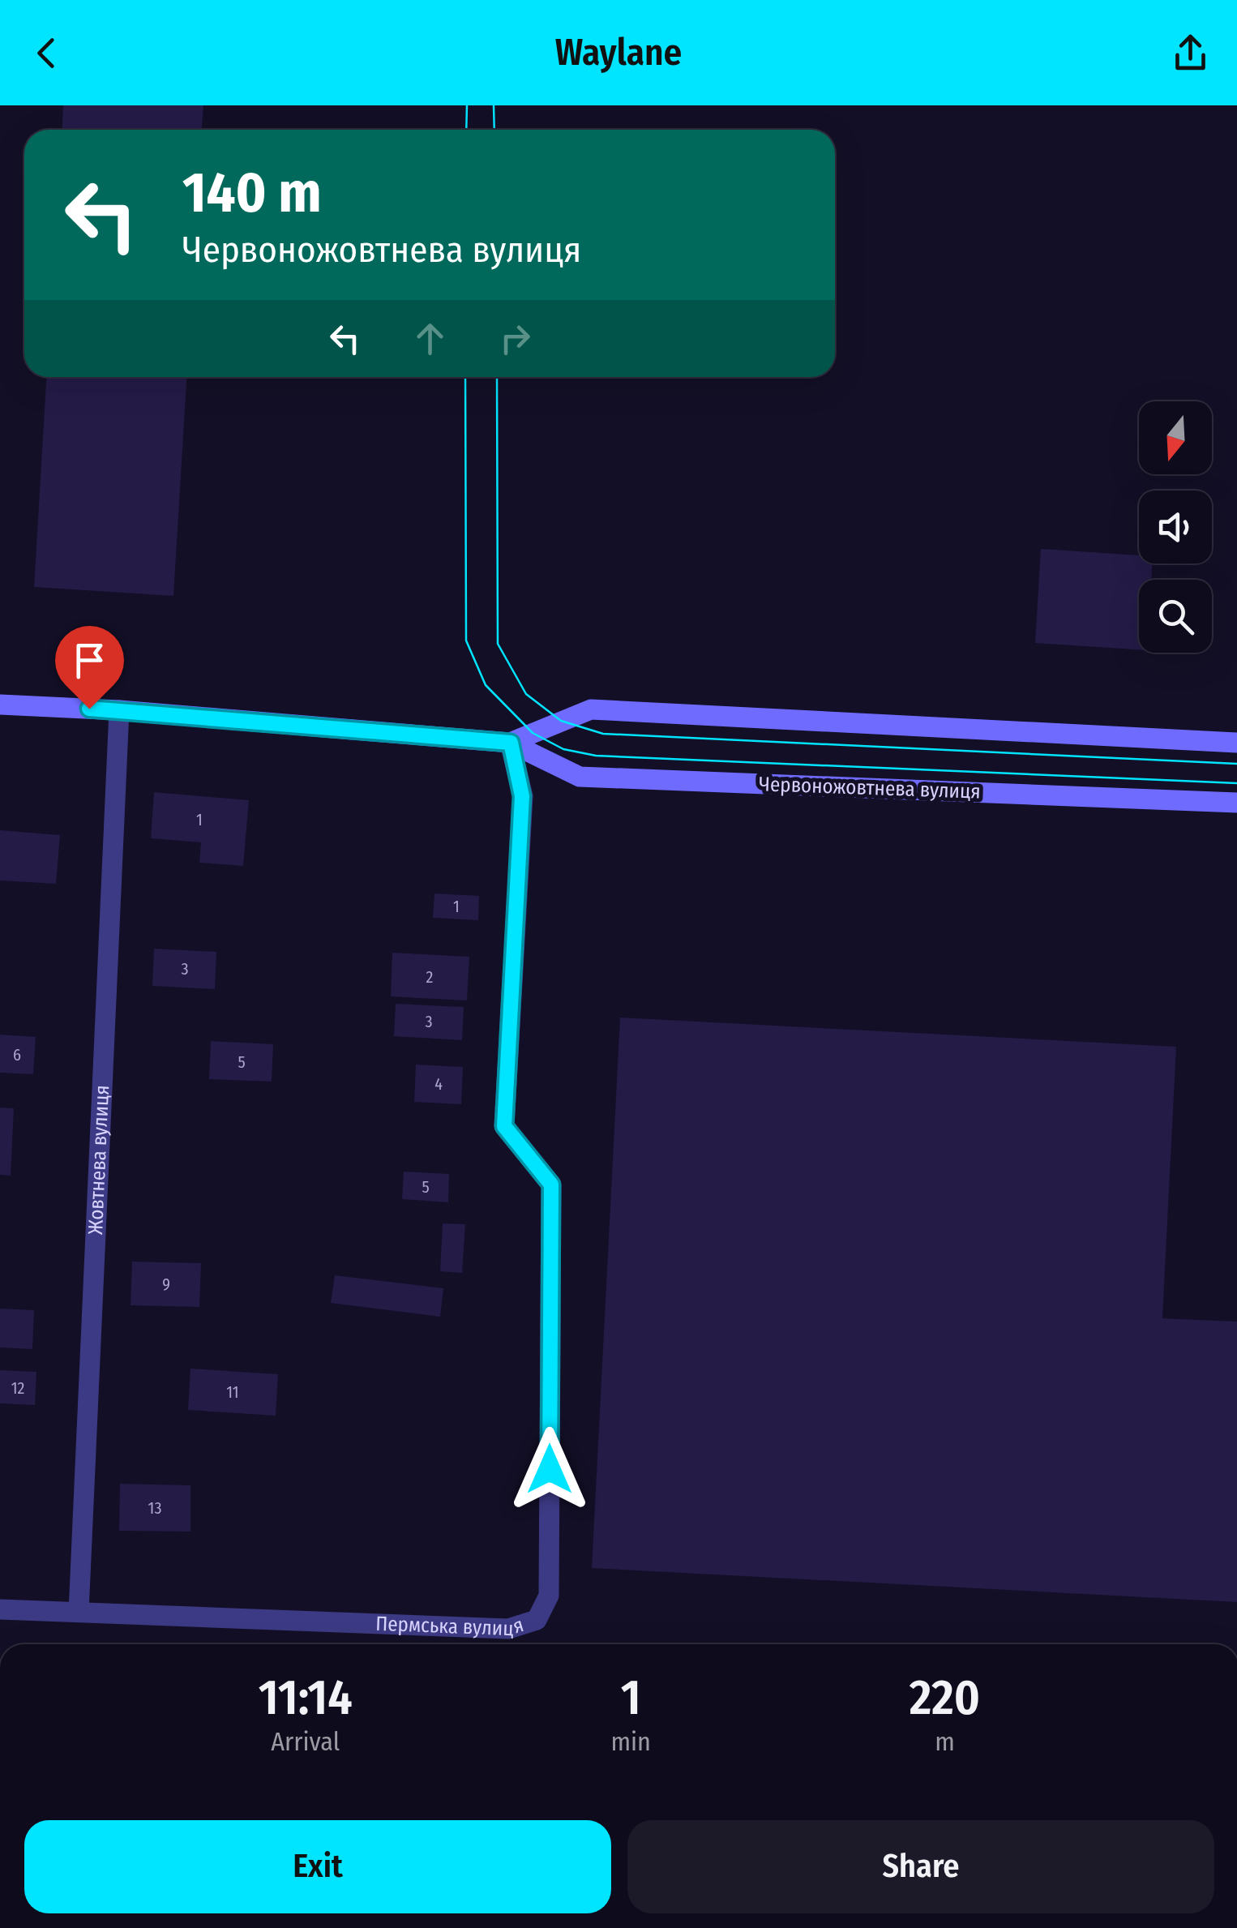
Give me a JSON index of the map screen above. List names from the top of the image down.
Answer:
{
  "streets": {
    "main road": ["Червоножовтнева вулиця"],
    "street": ["Жовтнева вулиця", "Пермська вулиця"]
  },
  "crossings": [
    ["Червоножовтнева вулиця", "Жовтнева вулиця"],
    ["Червоножовтнева вулиця", "Пермська вулиця"],
    ["Жовтнева вулиця", "Пермська вулиця"]
  ],
  "house_numbers": [
    "1",
    "1",
    "3",
    "2",
    "3",
    "6",
    "5",
    "4",
    "5",
    "9",
    "12",
    "11",
    "13"
  ],
  "north": "bottom",
  "page": {
    "header": "Waylane",
    "turn": ["140 m", "Червоножовтнева вулиця"],
    "eta": [
      "11:14",
      "Arrival",
      "1",
      "min",
      "220",
      "m"
    ],
    "buttons": ["Exit", "Share"]
  }
}
